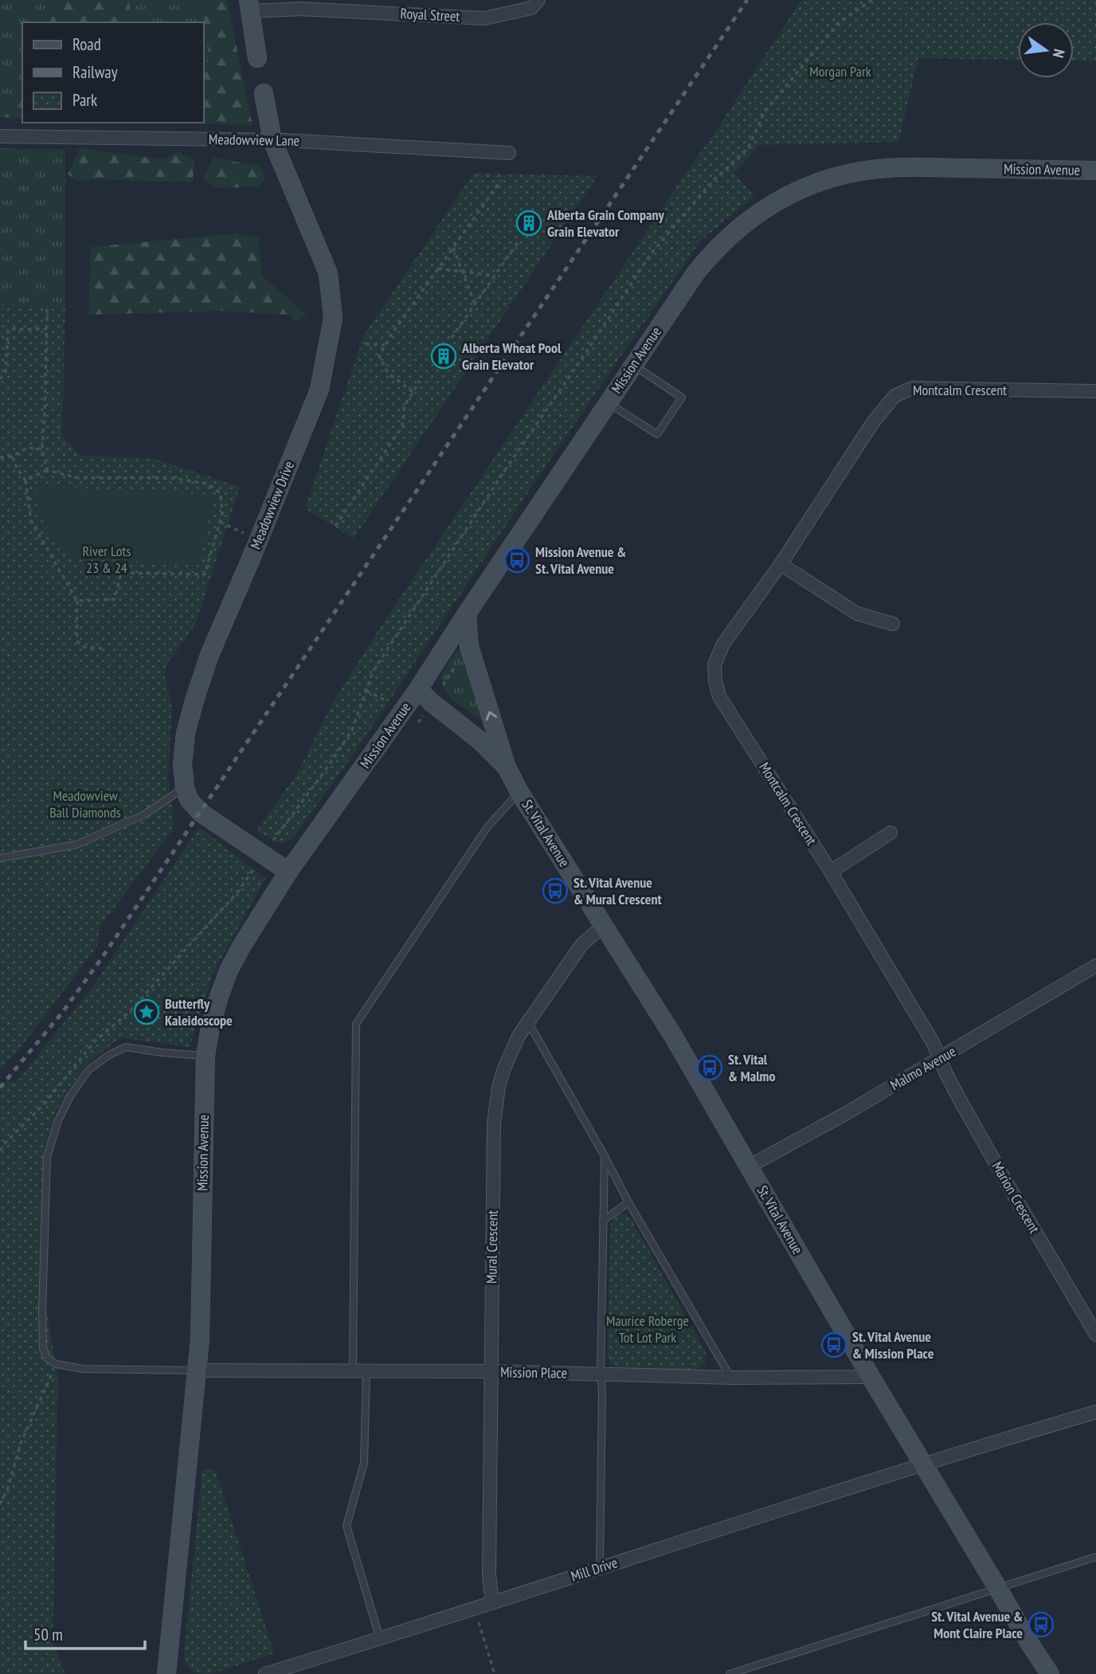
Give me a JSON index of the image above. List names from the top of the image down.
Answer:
{
  "streets": {
    "street": [
      "Royal Street",
      "Meadowview Lane",
      "Mission Avenue",
      "Montcalm Crescent",
      "Meadowview Drive",
      "St. Vital Avenue",
      "Malmo Avenue",
      "Marion Crescent",
      "Mural Crescent",
      "Mission Place",
      "Mill Drive"
    ]
  },
  "crossings": [
    ["Meadowview Lane", "Meadowview Drive"],
    ["Mission Avenue", "Meadowview Drive"],
    ["Mission Avenue", "St. Vital Avenue"],
    ["Mission Avenue", "Mission Place"],
    ["Montcalm Crescent", "Malmo Avenue"],
    ["Montcalm Crescent", "Marion Crescent"],
    ["St. Vital Avenue", "Malmo Avenue"],
    ["St. Vital Avenue", "Mural Crescent"],
    ["St. Vital Avenue", "Mission Place"],
    ["St. Vital Avenue", "Mill Drive"],
    ["Malmo Avenue", "Marion Crescent"],
    ["Mural Crescent", "Mission Place"],
    ["Mural Crescent", "Mill Drive"]
  ],
  "parks": [
    "Morgan Park",
    "River Lots 23 & 24",
    "Meadowview Ball Diamonds",
    "Maurice Roberge Tot Lot Park"
  ],
  "places": {
    "building": ["Alberta Grain Company Grain Elevator", "Alberta Wheat Pool Grain Elevator"],
    "bus stop": [
      "Mission Avenue & St. Vital Avenue",
      "St. Vital Avenue & Mural Crescent",
      "St. Vital & Malmo",
      "St. Vital Avenue & Mission Place",
      "St. Vital Avenue & Mont Claire Place"
    ],
    "place": ["Butterfly Kaleidoscope"]
  },
  "legend": ["Road", "Railway", "Park"],
  "scale_bar": "50 m",
  "north": "right"
}
